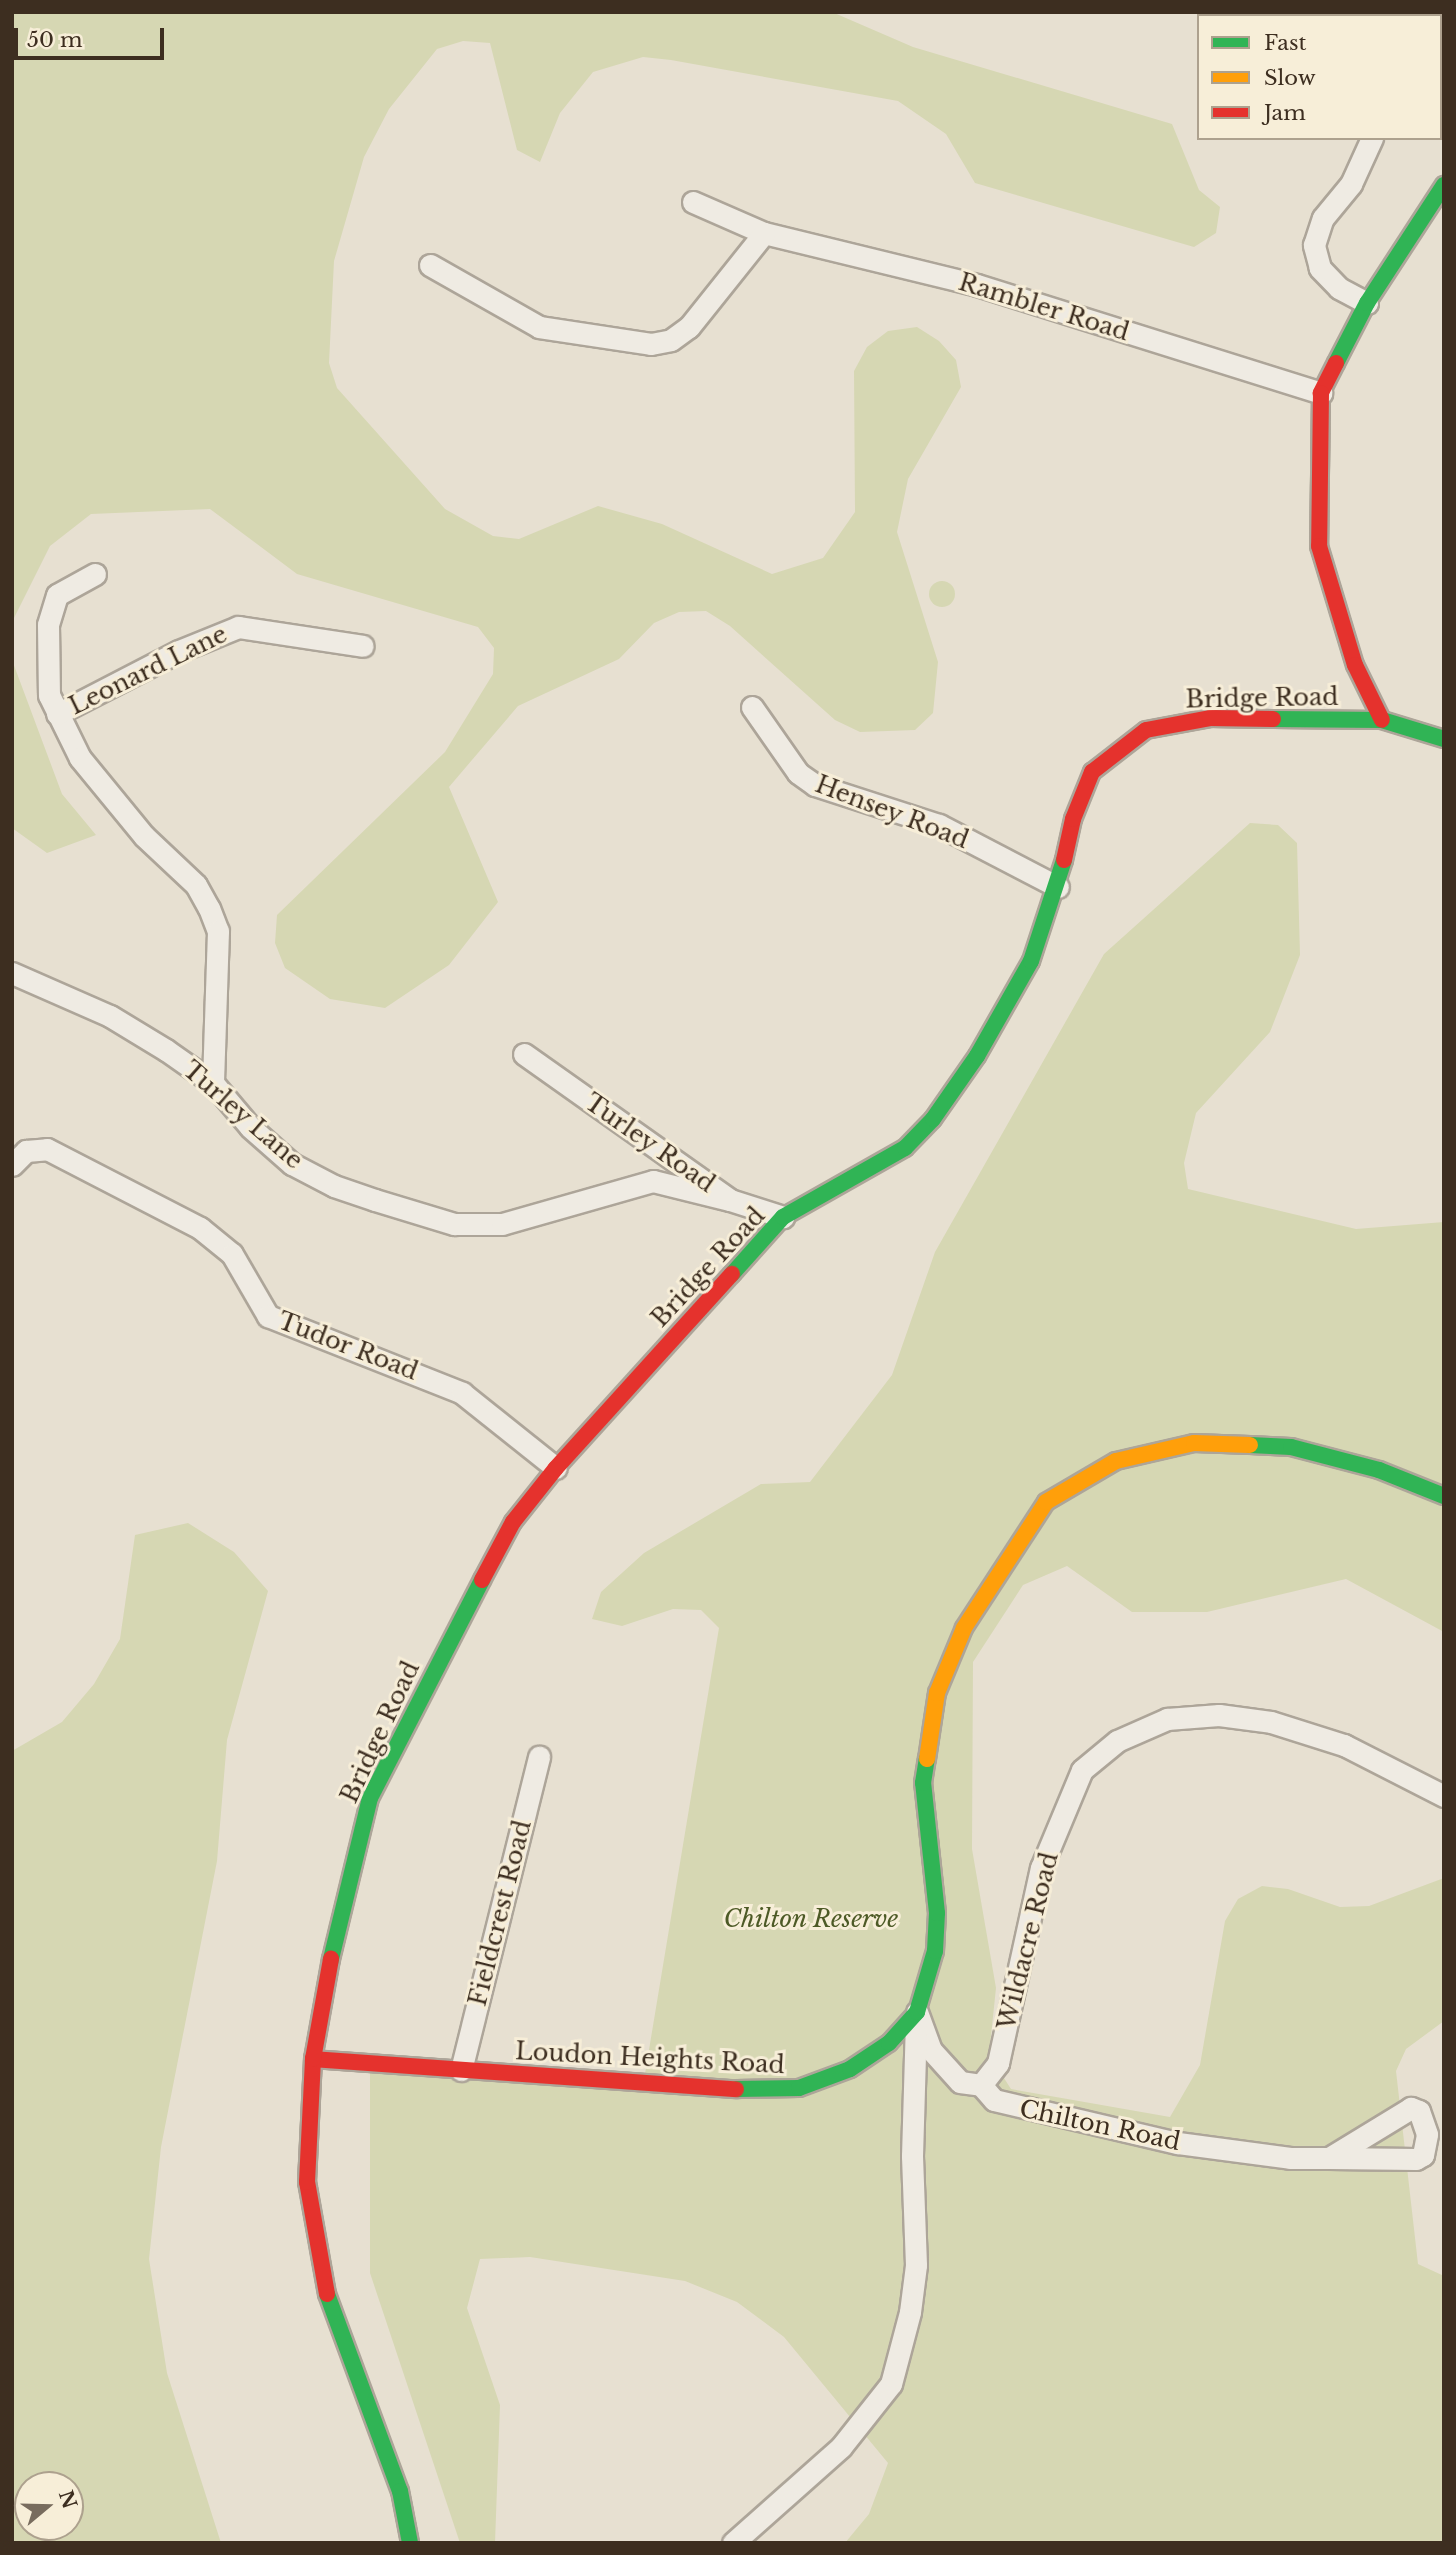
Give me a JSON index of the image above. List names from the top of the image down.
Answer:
{
  "streets": {
    "main road": ["Bridge Road", "Loudon Heights Road"],
    "street": [
      "Rambler Road",
      "Leonard Lane",
      "Hensey Road",
      "Turley Lane",
      "Turley Road",
      "Tudor Road",
      "Fieldcrest Road",
      "Wildacre Road",
      "Chilton Road"
    ]
  },
  "crossings": [
    ["Bridge Road", "Hensey Road"],
    ["Bridge Road", "Turley Road"],
    ["Bridge Road", "Tudor Road"],
    ["Bridge Road", "Loudon Heights Road"],
    ["Turley Lane", "Turley Road"],
    ["Fieldcrest Road", "Loudon Heights Road"],
    ["Wildacre Road", "Chilton Road"],
    ["Loudon Heights Road", "Chilton Road"]
  ],
  "parks": ["Chilton Reserve"],
  "legend": ["Fast", "Slow", "Jam"],
  "scale_bar": "50 m",
  "north": "right"
}
